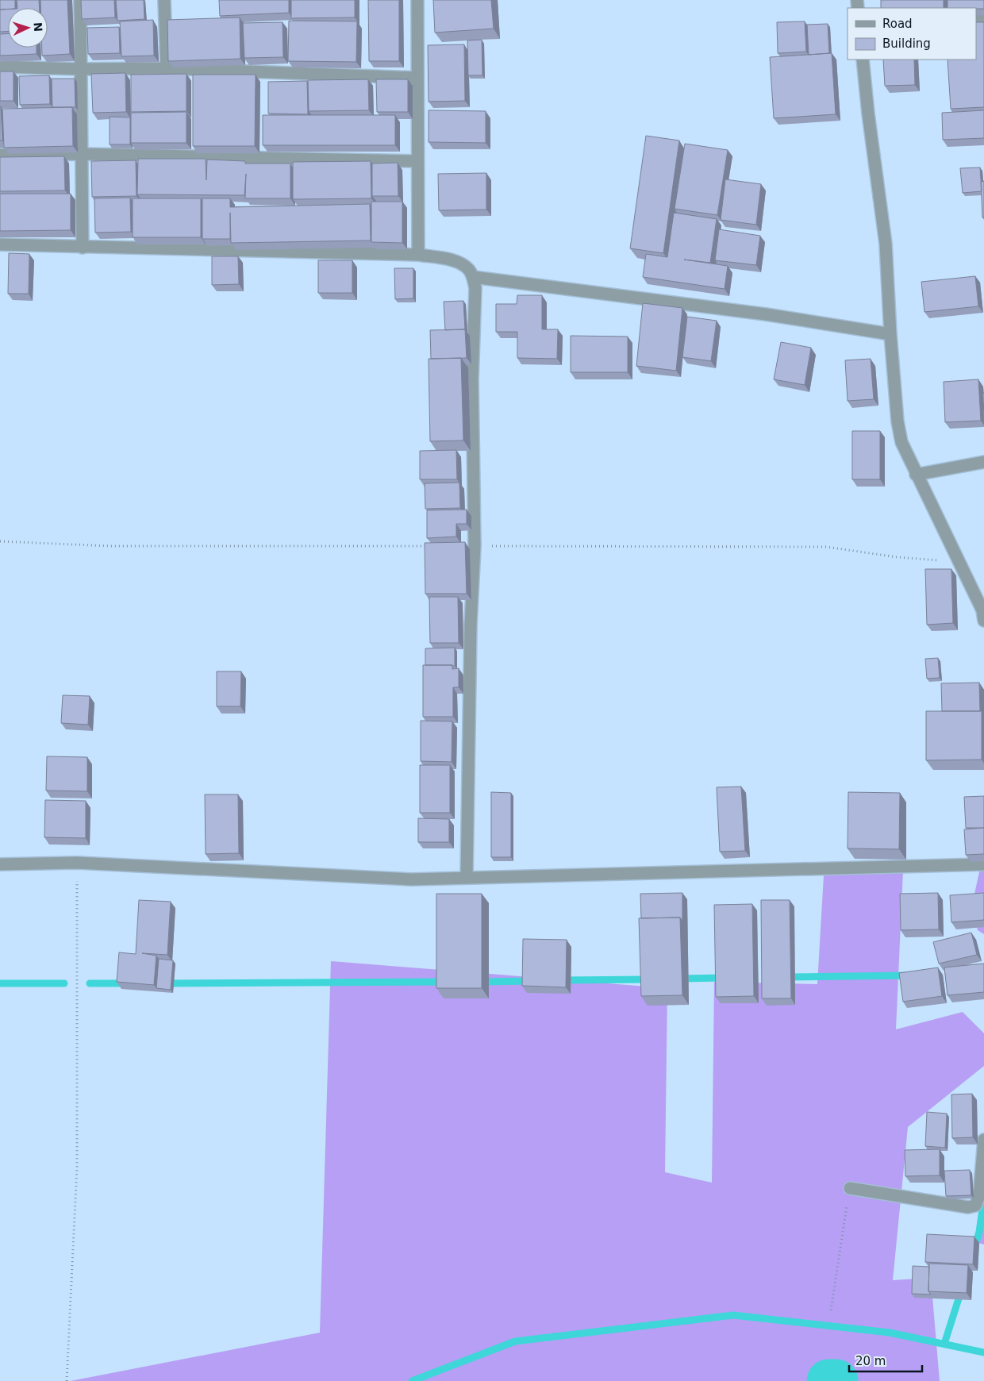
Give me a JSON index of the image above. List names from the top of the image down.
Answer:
{
  "legend": ["Road", "Building"],
  "scale_bar": "20 m",
  "north": "right"
}
